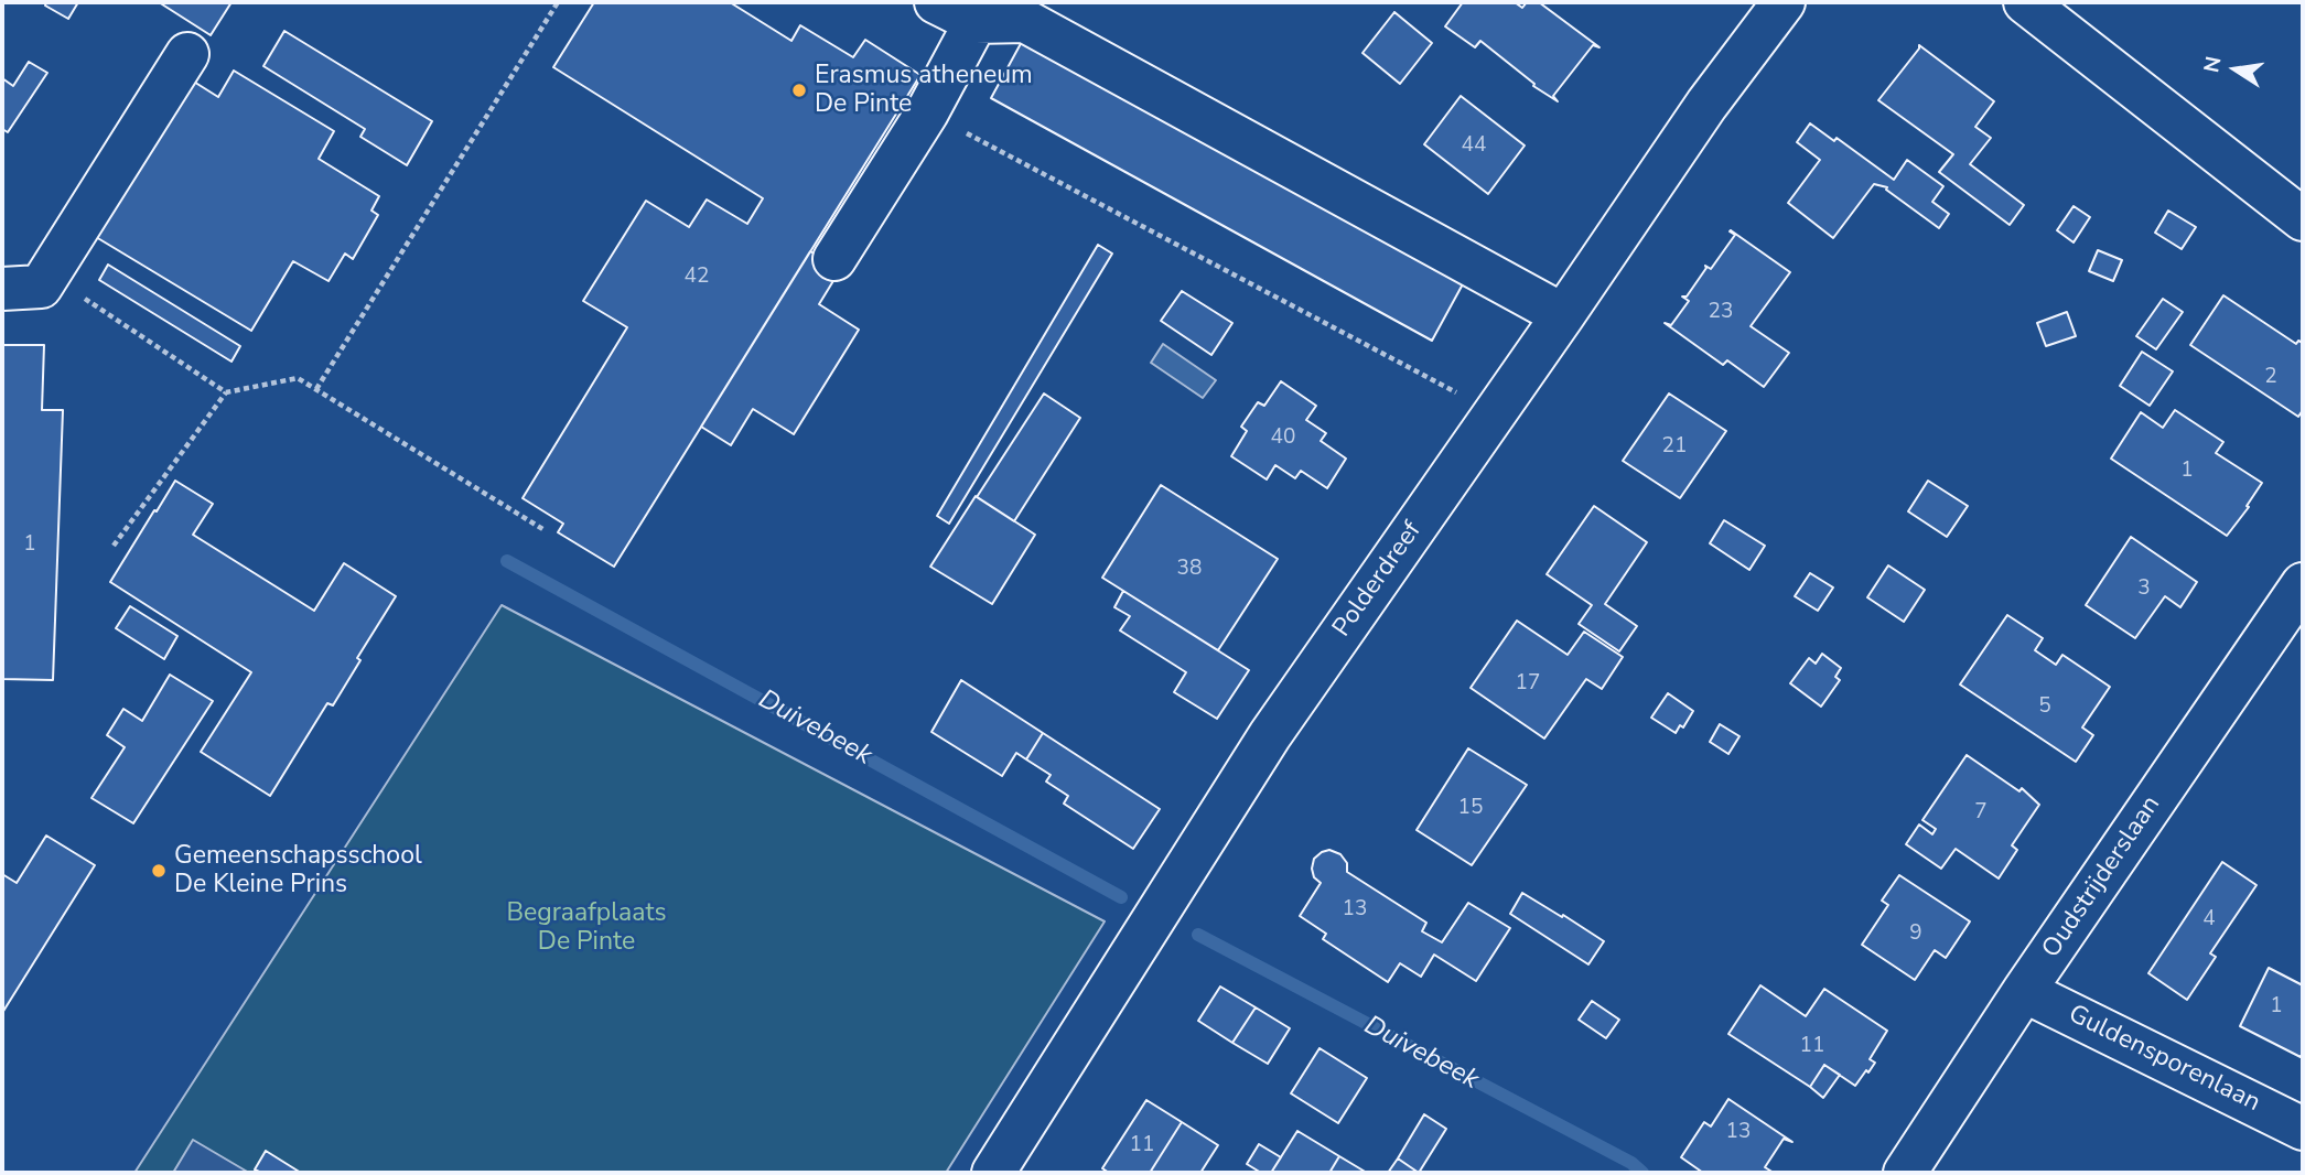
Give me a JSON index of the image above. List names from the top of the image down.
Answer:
{
  "streets": {
    "street": ["Polderdreef", "Oudstrijderslaan", "Guldensporenlaan"]
  },
  "crossings": [
    ["Oudstrijderslaan", "Guldensporenlaan"]
  ],
  "water": ["Duivebeek"],
  "parks": ["Begraafplaats De Pinte"],
  "places": ["Erasmus atheneum De Pinte", "Gemeenschapsschool De Kleine Prins"],
  "house_numbers": [
    "44",
    "42",
    "23",
    "2",
    "40",
    "21",
    "1",
    "1",
    "38",
    "3",
    "17",
    "5",
    "15",
    "7",
    "13",
    "4",
    "9",
    "1",
    "11",
    "13",
    "11"
  ],
  "north": "left"
}
